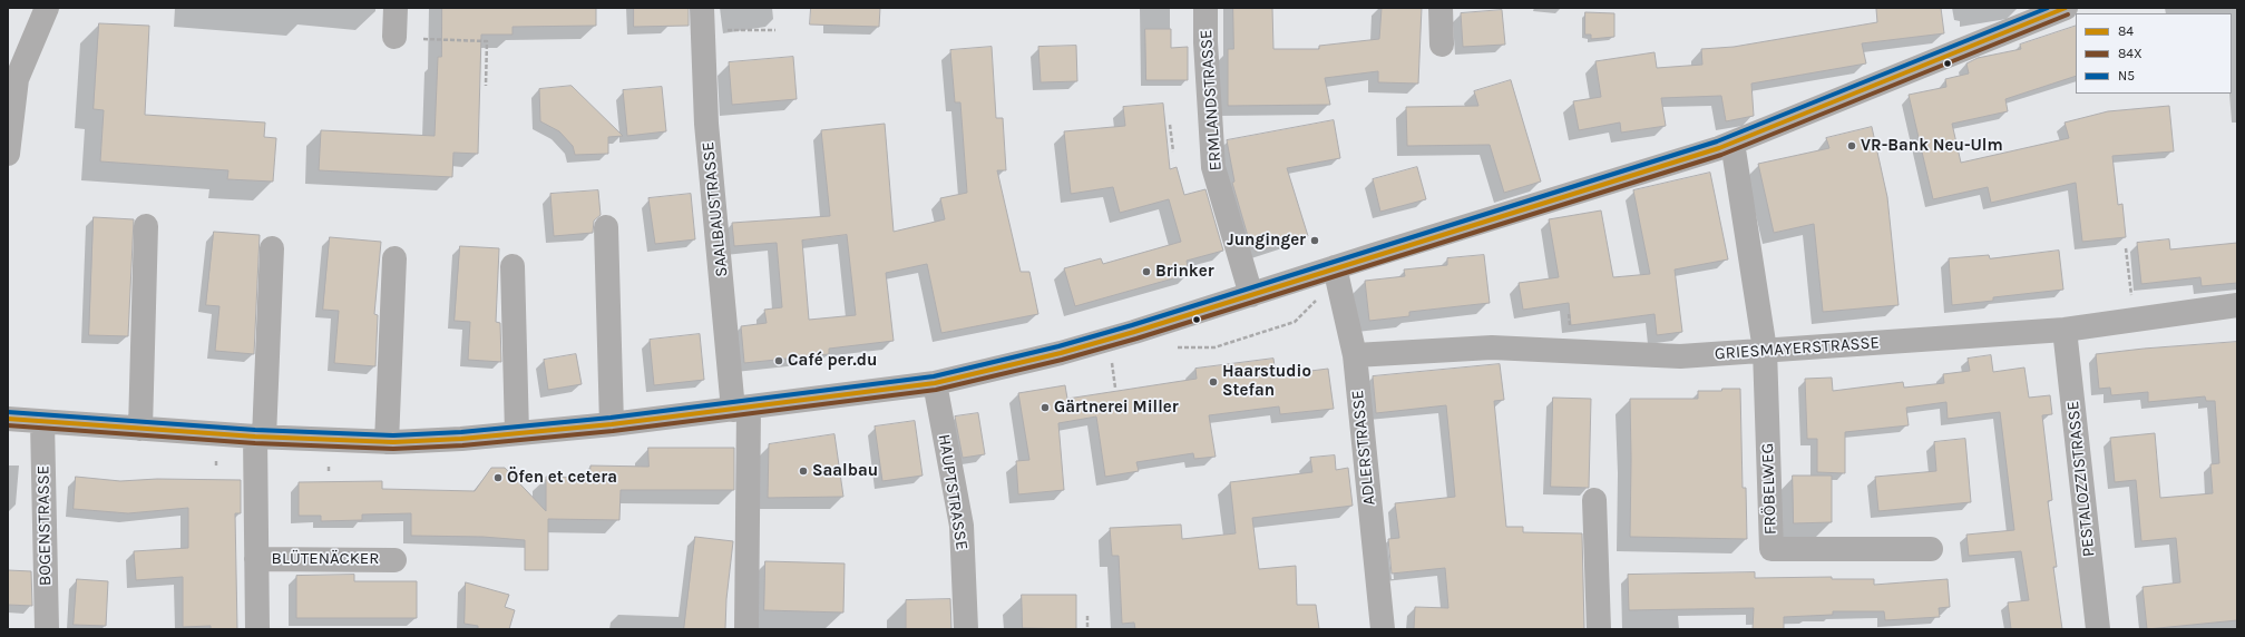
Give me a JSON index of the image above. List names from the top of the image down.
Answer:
{
  "streets": {
    "street": [
      "ERMLANDSTRASSE",
      "SAALBAUSTRASSE",
      "GRIESMAYERSTRASSE",
      "ADLERSTRASSE",
      "PESTALOZZISTRASSE",
      "FRÖBELWEG",
      "HAUPTSTRASSE",
      "BOGENSTRASSE",
      "BLÜTENÄCKER"
    ]
  },
  "crossings": [
    ["GRIESMAYERSTRASSE", "ADLERSTRASSE"],
    ["GRIESMAYERSTRASSE", "PESTALOZZISTRASSE"],
    ["GRIESMAYERSTRASSE", "FRÖBELWEG"]
  ],
  "places": [
    "VR-Bank Neu-Ulm",
    "Junginger",
    "Brinker",
    "Café per.du",
    "Haarstudio Stefan",
    "Gärtnerei Miller",
    "Saalbau",
    "Öfen et cetera"
  ],
  "lines": ["transit line 84", "transit line N5", "transit line 84X"],
  "legend": ["84", "84X", "N5"]
}
